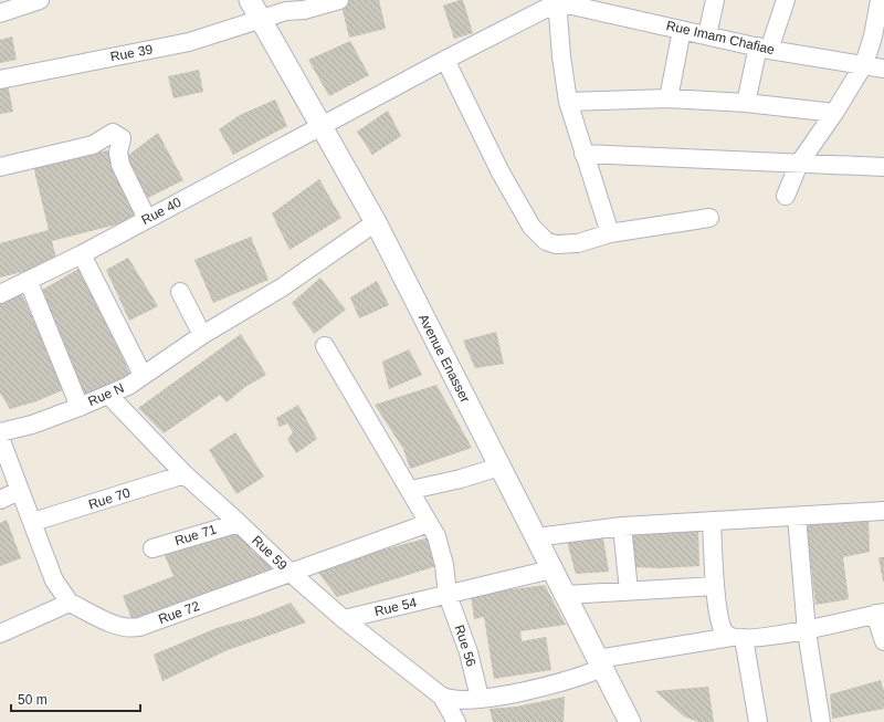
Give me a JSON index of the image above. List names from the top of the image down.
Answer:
{
  "streets": {
    "street": [
      "Rue Imam Chafiae",
      "Rue 39",
      "Rue 40",
      "Avenue Enasser",
      "Rue N",
      "Rue 70",
      "Rue 71",
      "Rue 59",
      "Rue 54",
      "Rue 72",
      "Rue 56"
    ]
  },
  "crossings": [
    ["Rue Imam Chafiae", "Rue 40"],
    ["Rue 39", "Avenue Enasser"],
    ["Rue 40", "Avenue Enasser"],
    ["Avenue Enasser", "Rue N"],
    ["Avenue Enasser", "Rue 54"],
    ["Rue N", "Rue 59"],
    ["Rue 70", "Rue 59"],
    ["Rue 71", "Rue 59"],
    ["Rue 59", "Rue 54"],
    ["Rue 59", "Rue 72"],
    ["Rue 54", "Rue 56"],
    ["Rue 72", "Rue 56"]
  ],
  "scale_bar": "50 m"
}
